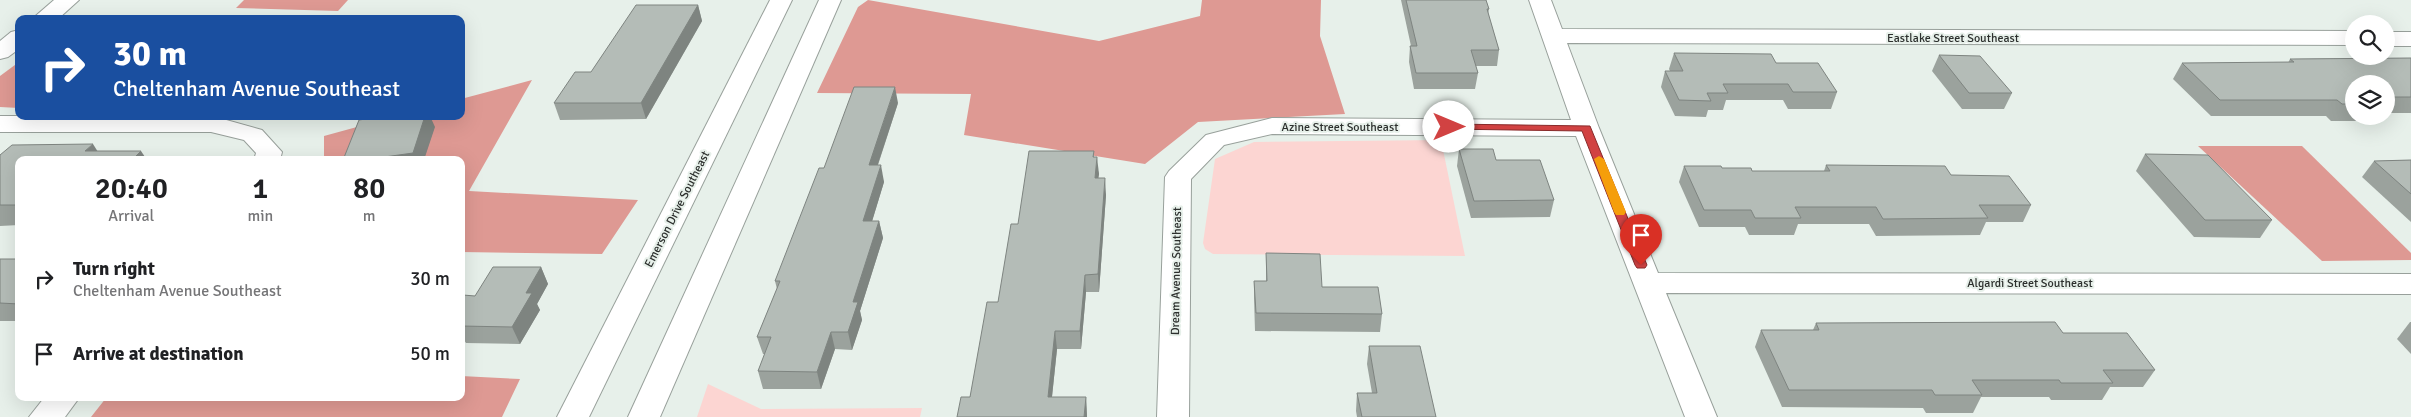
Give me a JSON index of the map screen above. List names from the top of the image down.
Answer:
{
  "streets": {
    "street": [
      "Eastlake Street Southeast",
      "Azine Street Southeast",
      "Emerson Drive Southeast",
      "Dream Avenue Southeast",
      "Algardi Street Southeast"
    ]
  },
  "crossings": [
    ["Azine Street Southeast", "Dream Avenue Southeast"]
  ],
  "page": {
    "turn": ["30 m", "Cheltenham Avenue Southeast"],
    "eta": [
      "20:40",
      "Arrival",
      "1",
      "min",
      "80",
      "m"
    ],
    "list": [
      {
        "name": "Turn right",
        "note": "Cheltenham Avenue Southeast",
        "value": "30 m"
      },
      {
        "name": "Arrive at destination",
        "value": "50 m"
      }
    ]
  }
}
